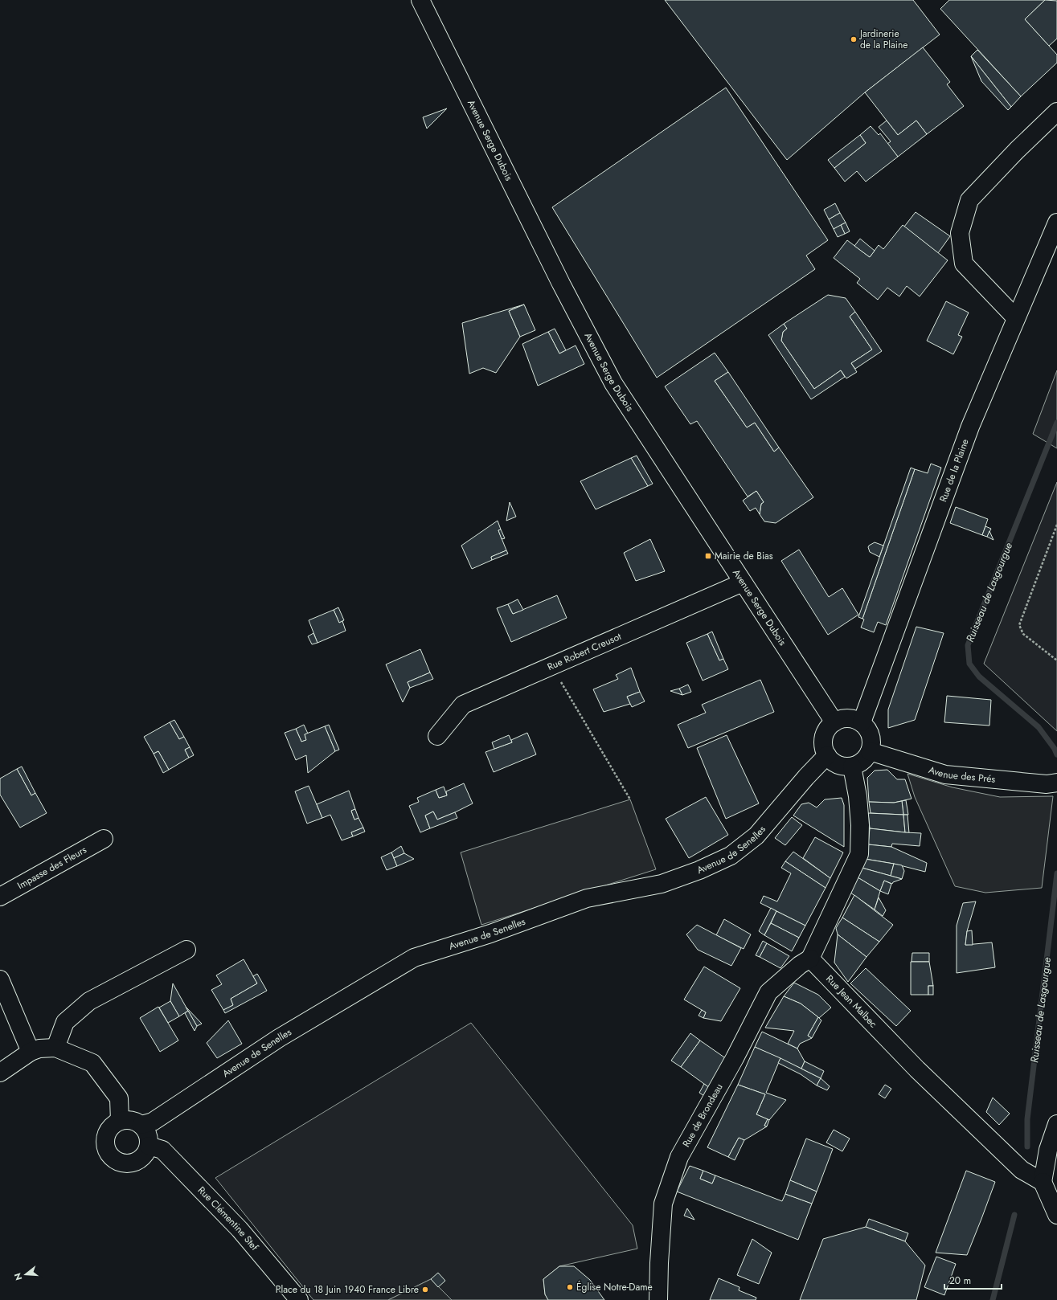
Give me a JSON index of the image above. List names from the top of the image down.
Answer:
{
  "streets": {
    "street": [
      "Avenue Serge Dubois",
      "Rue de la Plaine",
      "Rue Robert Creusot",
      "Avenue des Prés",
      "Avenue de Senelles",
      "Impasse des Fleurs",
      "Rue Jean Malbec",
      "Rue de Brondeau",
      "Rue Clémentine Stef"
    ]
  },
  "crossings": [
    ["Avenue Serge Dubois", "Rue de la Plaine"],
    ["Avenue Serge Dubois", "Rue Robert Creusot"],
    ["Avenue Serge Dubois", "Avenue des Prés"],
    ["Avenue Serge Dubois", "Avenue de Senelles"],
    ["Rue de la Plaine", "Avenue des Prés"],
    ["Rue de la Plaine", "Avenue de Senelles"],
    ["Avenue des Prés", "Avenue de Senelles"],
    ["Avenue de Senelles", "Rue Clémentine Stef"],
    ["Rue Jean Malbec", "Rue de Brondeau"]
  ],
  "water": ["Ruisseau de Lasgourgue"],
  "places": {
    "other": ["Jardinerie de la Plaine", "Église Notre-Dame", "Place du 18 Juin 1940 France Libre"],
    "transit": ["Mairie de Bias"]
  },
  "scale_bar": "20 m",
  "north": "left"
}
